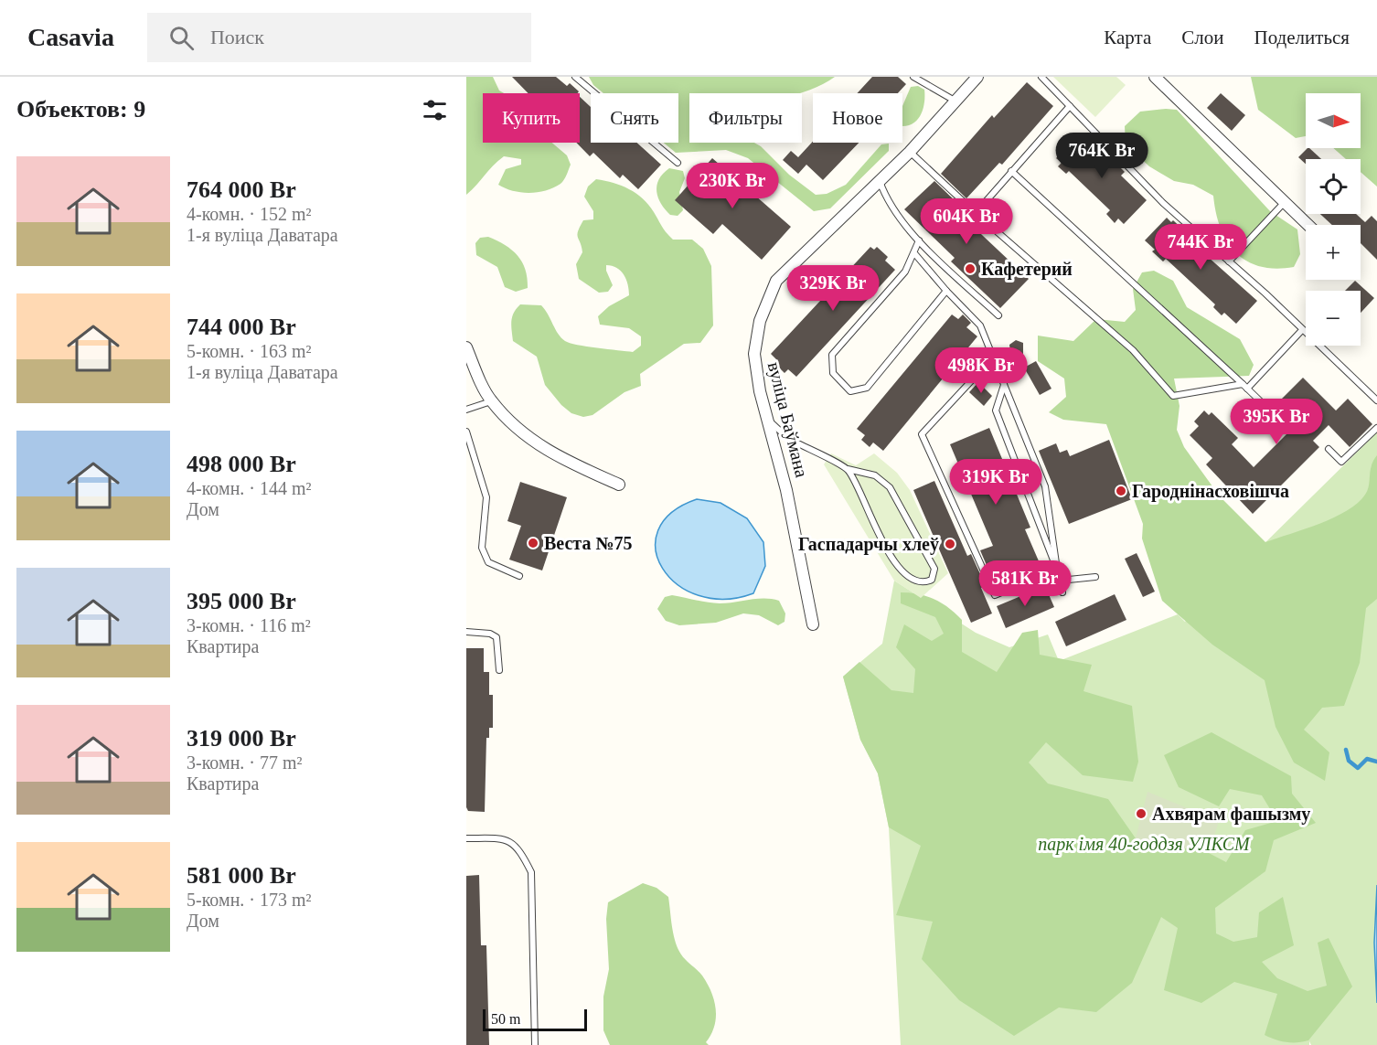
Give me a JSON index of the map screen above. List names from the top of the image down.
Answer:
{
  "streets": {
    "street": ["вуліца Баўмана"]
  },
  "parks": ["парк імя 40-годдзя УЛКСМ"],
  "places": [
    "Кафетерий",
    "Гароднінасховішча",
    "Веста №75",
    "Гаспадарчы хлеў",
    "Ахвярам фашызму"
  ],
  "scale_bar": "50 m",
  "north": "right",
  "page": {
    "header": "Casavia",
    "search": "Поиск",
    "nav": ["Карта", "Слои", "Поделиться"],
    "heading": "Объектов: 9",
    "map_buttons": ["+", "−"],
    "chip": [
      "Купить",
      "Снять",
      "Фильтры",
      "Новое"
    ],
    "price": [
      "764K Br",
      "230K Br",
      "604K Br",
      "744K Br",
      "329K Br",
      "498K Br",
      "395K Br",
      "319K Br",
      "581K Br"
    ],
    "list": [
      {
        "name": "764 000 Br",
        "note": "4-комн. · 152 m² · 1-я вуліца Даватара"
      },
      {
        "name": "744 000 Br",
        "note": "5-комн. · 163 m² · 1-я вуліца Даватара"
      },
      {
        "name": "498 000 Br",
        "note": "4-комн. · 144 m² · Дом"
      },
      {
        "name": "395 000 Br",
        "note": "3-комн. · 116 m² · Квартира"
      },
      {
        "name": "319 000 Br",
        "note": "3-комн. · 77 m² · Квартира"
      },
      {
        "name": "581 000 Br",
        "note": "5-комн. · 173 m² · Дом"
      }
    ],
    "scale": "50 m"
  }
}
